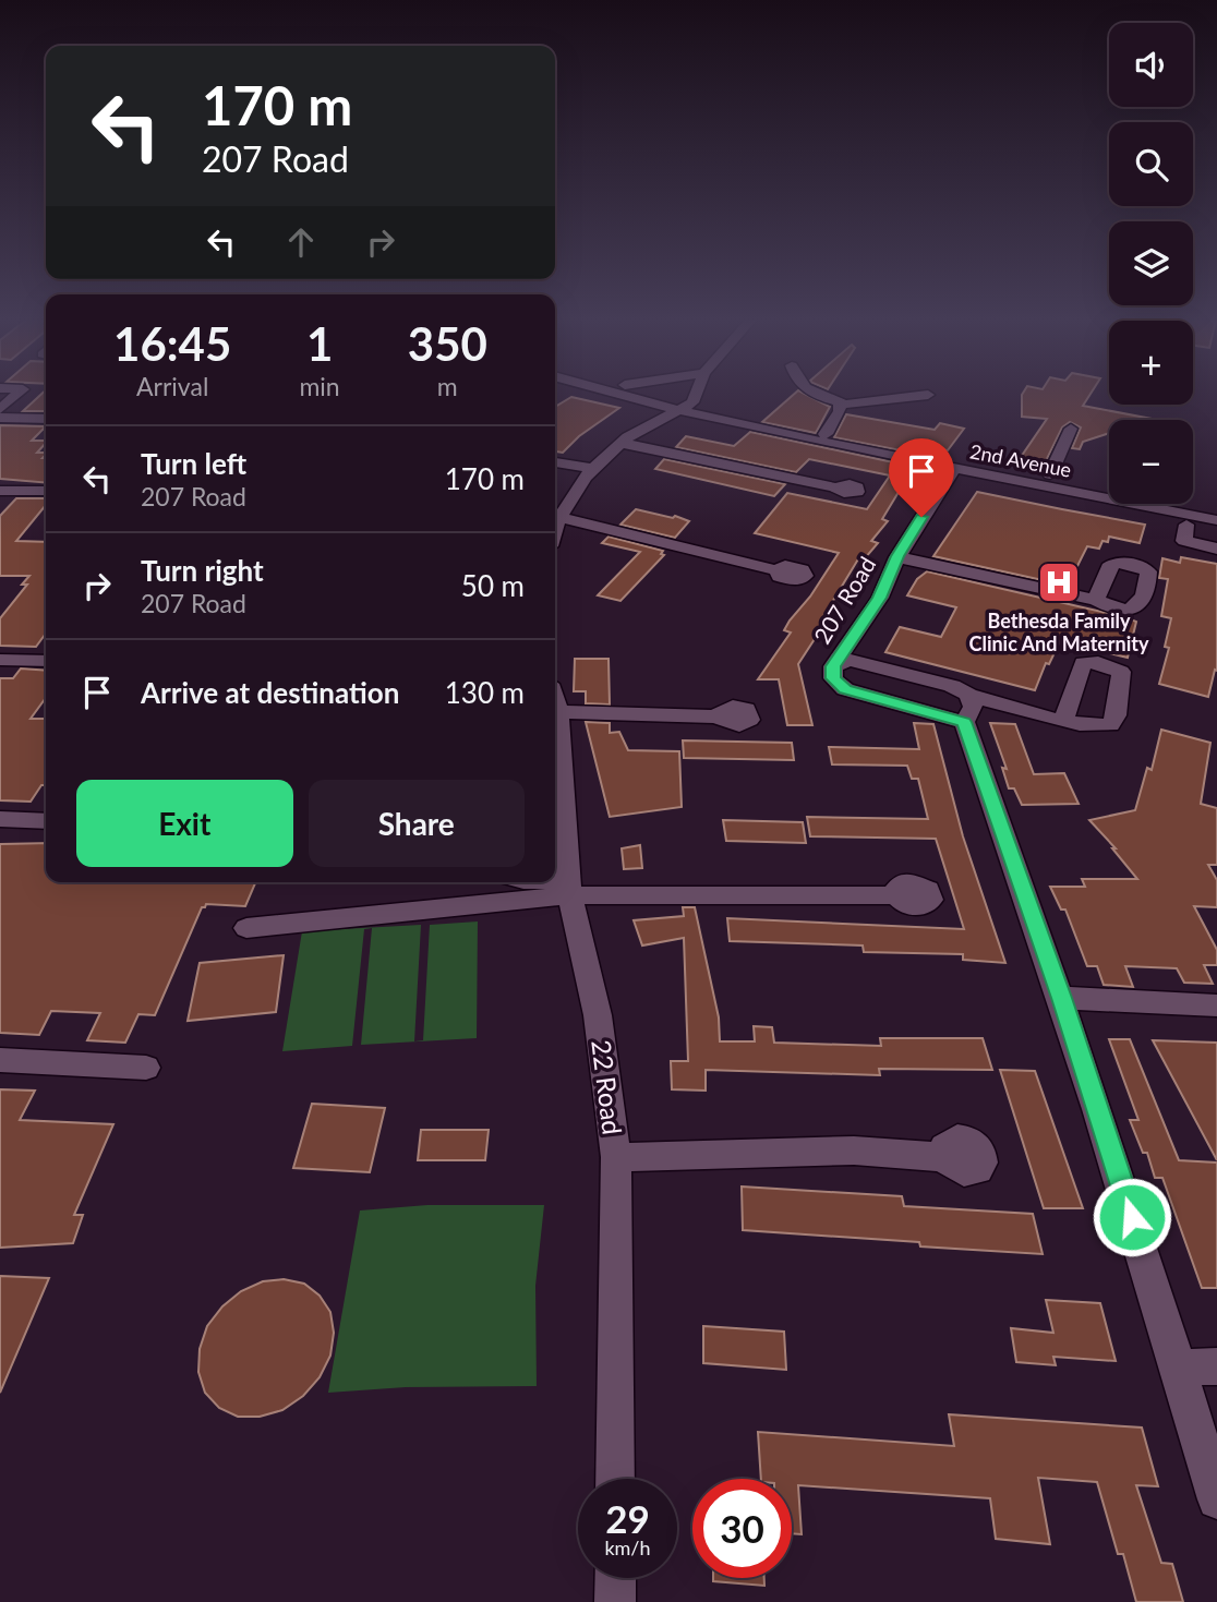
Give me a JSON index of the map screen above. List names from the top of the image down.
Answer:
{
  "streets": {
    "street": ["2nd Avenue", "207 Road", "22 Road"]
  },
  "crossings": [
    ["2nd Avenue", "207 Road"]
  ],
  "places": {
    "hospital": ["Bethesda Family Clinic And Maternity"]
  },
  "page": {
    "map_buttons": ["+", "−"],
    "turn": ["170 m", "207 Road"],
    "eta": [
      "16:45",
      "Arrival",
      "1",
      "min",
      "350",
      "m"
    ],
    "list": [
      {
        "name": "Turn left",
        "note": "207 Road",
        "value": "170 m"
      },
      {
        "name": "Turn right",
        "note": "207 Road",
        "value": "50 m"
      },
      {
        "name": "Arrive at destination",
        "value": "130 m"
      }
    ],
    "buttons": ["Exit", "Share"],
    "speed": "29 km/h",
    "limit": "30"
  }
}
